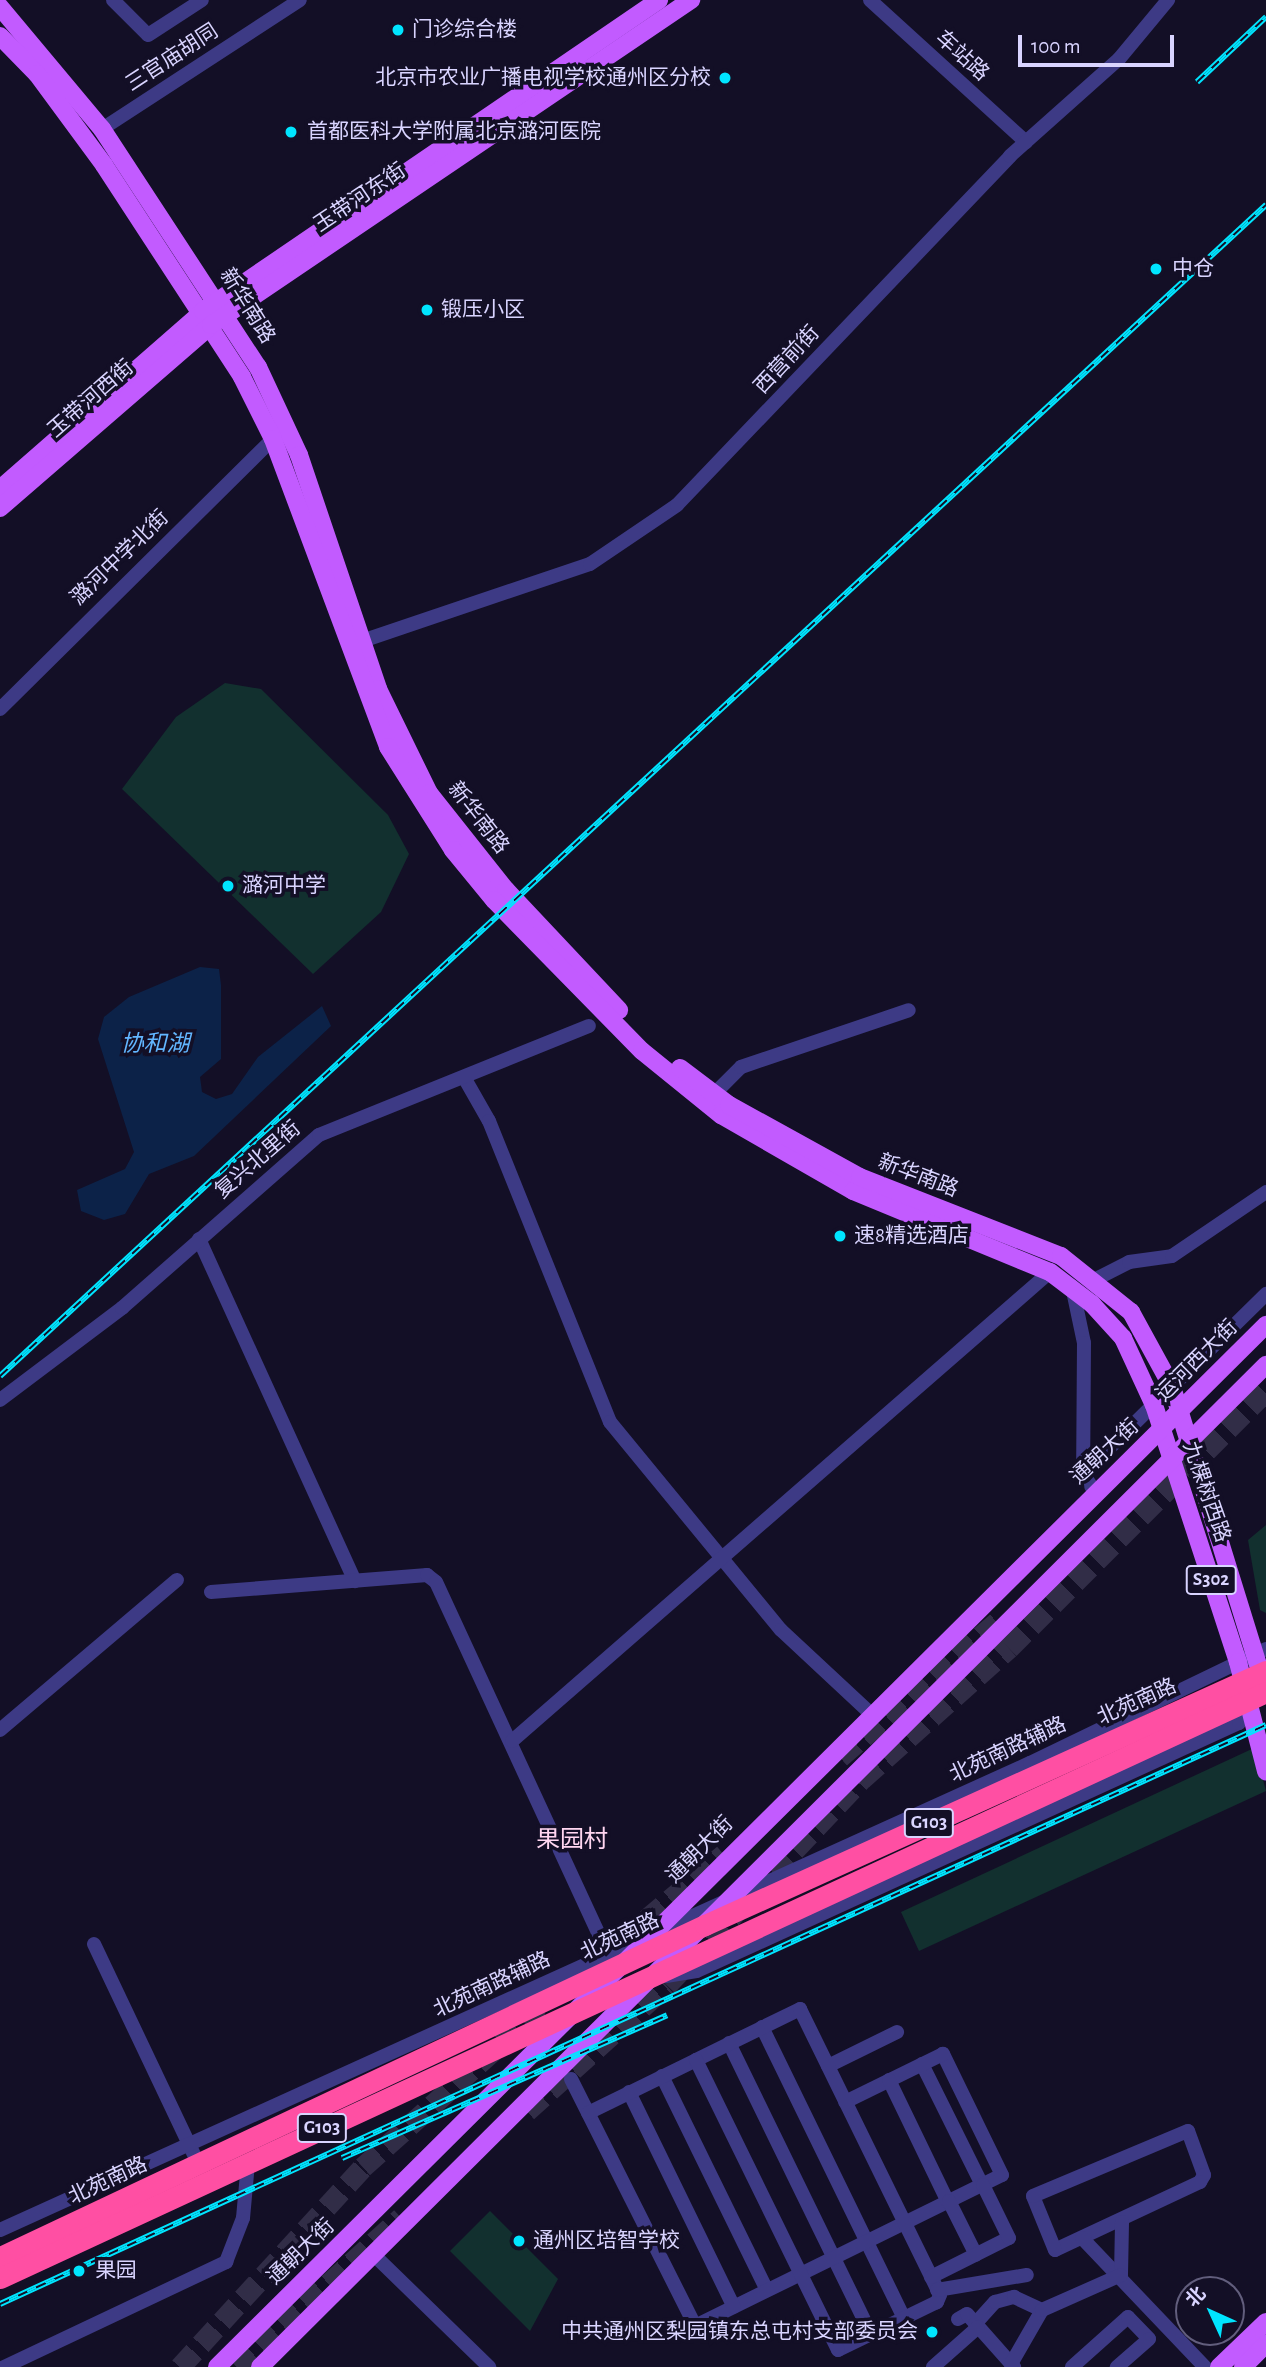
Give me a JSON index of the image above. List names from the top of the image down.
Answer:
{
  "streets": {
    "highway": ["北苑南路", "G103"],
    "main road": [
      "玉带河东街",
      "新华南路",
      "玉带河西街",
      "运河西大街",
      "通朝大街",
      "九棵树西路",
      "S302"
    ],
    "street": [
      "车站路",
      "三官庙胡同",
      "西营前街",
      "潞河中学北街",
      "复兴北里街",
      "北苑南路辅路"
    ]
  },
  "crossings": [
    ["车站路", "西营前街"],
    ["三官庙胡同", "新华南路"],
    ["玉带河东街", "新华南路"],
    ["玉带河东街", "玉带河西街"],
    ["新华南路", "西营前街"],
    ["新华南路", "玉带河西街"],
    ["新华南路", "潞河中学北街"],
    ["新华南路", "运河西大街"],
    ["新华南路", "通朝大街"],
    ["新华南路", "九棵树西路"],
    ["运河西大街", "通朝大街"],
    ["运河西大街", "九棵树西路"],
    ["通朝大街", "九棵树西路"],
    ["通朝大街", "北苑南路"],
    ["通朝大街", "北苑南路辅路"],
    ["九棵树西路", "北苑南路"],
    ["九棵树西路", "北苑南路辅路"],
    ["北苑南路", "北苑南路辅路"]
  ],
  "districts": ["果园村"],
  "water": ["协和湖"],
  "places": [
    "门诊综合楼",
    "北京市农业广播电视学校通州区分校",
    "首都医科大学附属北京潞河医院",
    "中仓",
    "锻压小区",
    "潞河中学",
    "速8精选酒店",
    "通州区培智学校",
    "果园",
    "中共通州区梨园镇东总屯村支部委员会"
  ],
  "scale_bar": "100 m",
  "north": "top left"
}
